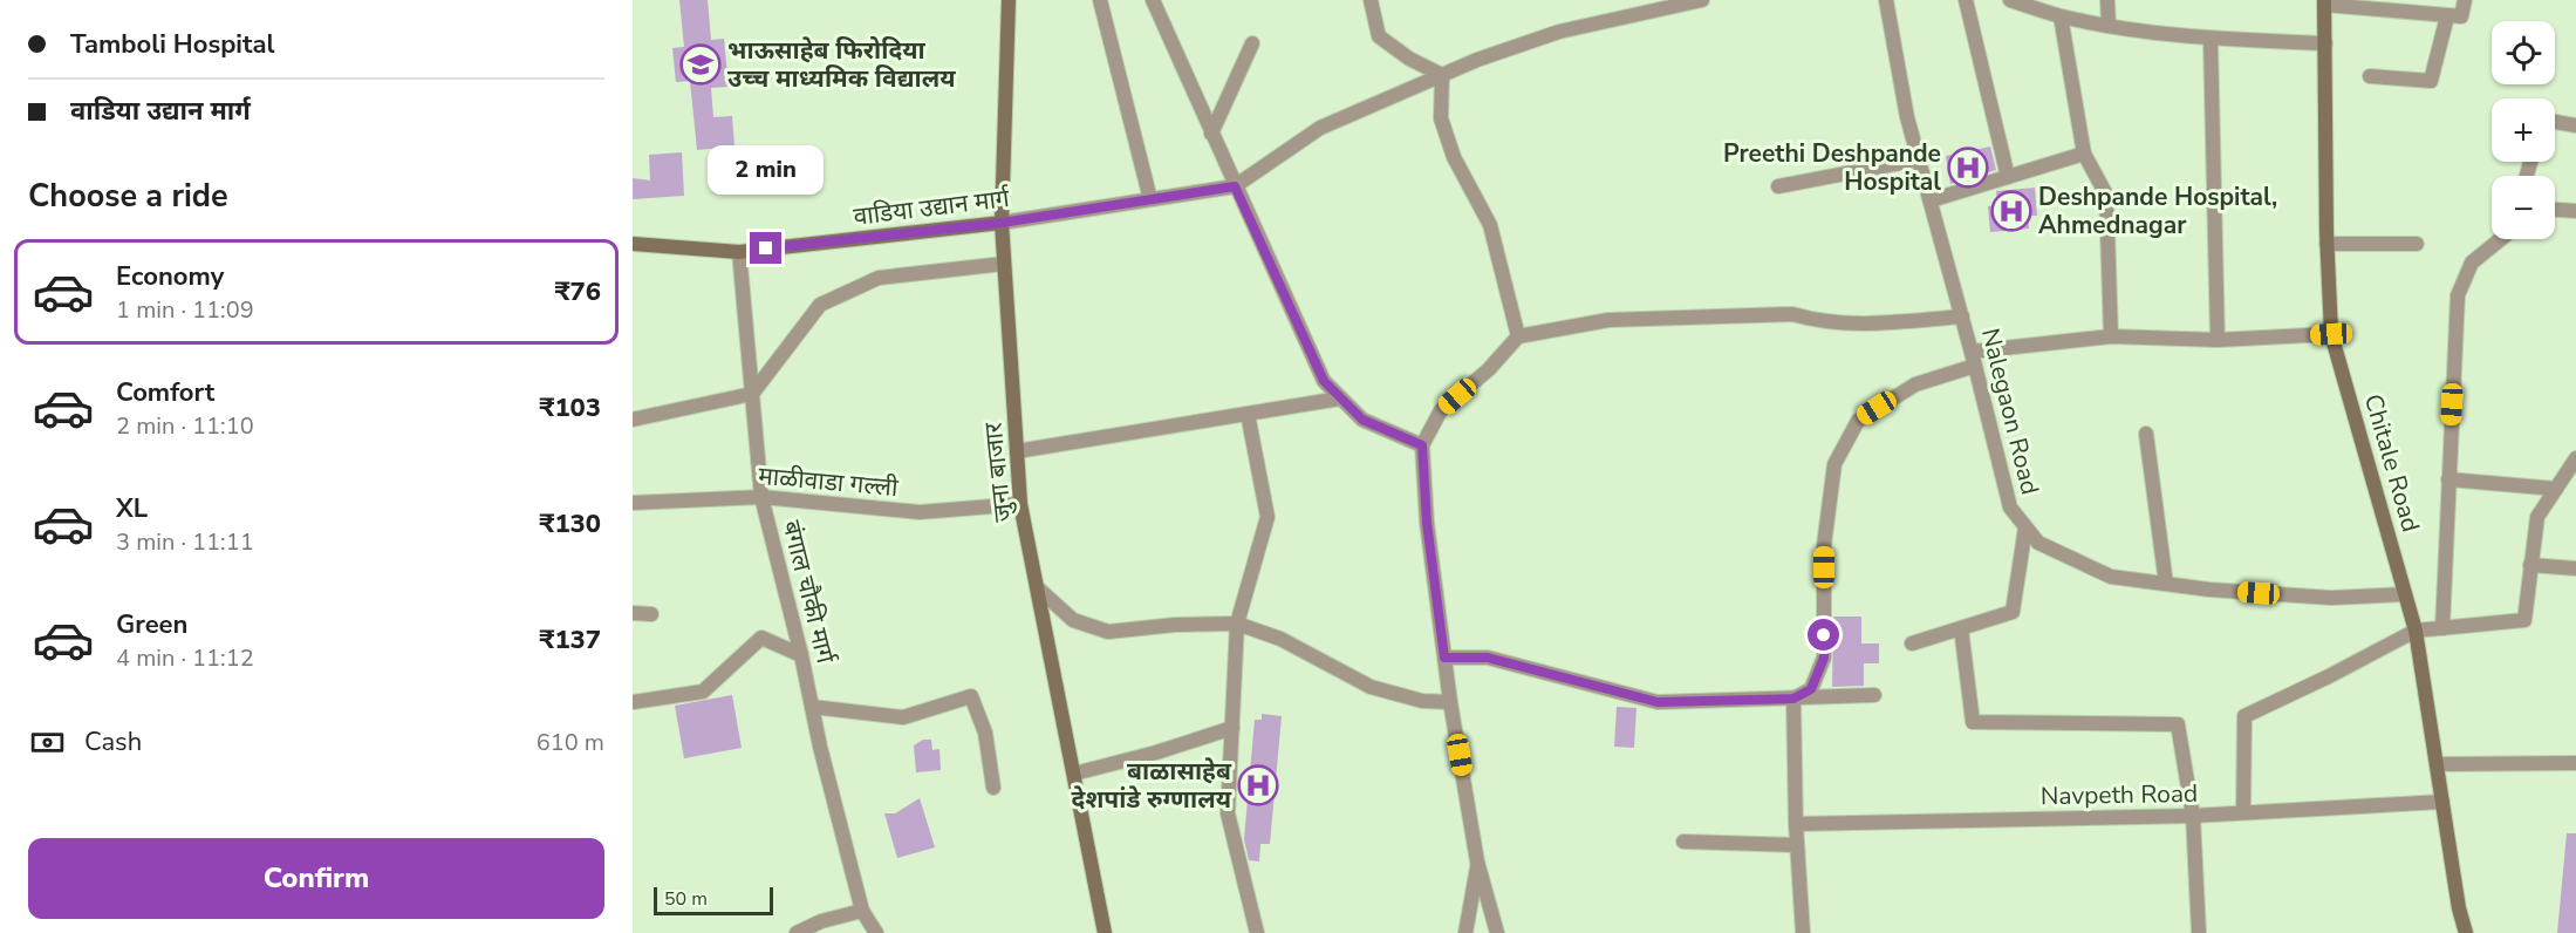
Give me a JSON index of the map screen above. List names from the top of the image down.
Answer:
{
  "streets": {
    "street": [
      "वाडिया उद्यान मार्ग",
      "Nalegaon Road",
      "Chitale Road",
      "जुना बाजार",
      "माळीवाडा गल्ली",
      "बंगाल चौकी मार्ग",
      "Navpeth Road"
    ]
  },
  "crossings": [
    ["वाडिया उद्यान मार्ग", "जुना बाजार"],
    ["वाडिया उद्यान मार्ग", "बंगाल चौकी मार्ग"],
    ["Nalegaon Road", "Chitale Road"],
    ["Chitale Road", "Navpeth Road"],
    ["जुना बाजार", "माळीवाडा गल्ली"],
    ["माळीवाडा गल्ली", "बंगाल चौकी मार्ग"]
  ],
  "places": {
    "school or university": ["भाऊसाहेब फिरोदिया उच्च माध्यमिक विद्यालय"],
    "hospital": ["Preethi Deshpande Hospital", "Deshpande Hospital, Ahmednagar", "बाळासाहेब देशपांडे रुग्णालय"]
  },
  "scale_bar": "50 m",
  "page": {
    "banner": ["Tamboli Hospital", "वाडिया उद्यान मार्ग"],
    "map_buttons": ["+", "−"],
    "bubble": "2 min",
    "heading": "Choose a ride",
    "list": [
      {
        "name": "Economy",
        "note": "1 min · 11:09",
        "value": "₹76"
      },
      {
        "name": "Comfort",
        "note": "2 min · 11:10",
        "value": "₹103"
      },
      {
        "name": "XL",
        "note": "3 min · 11:11",
        "value": "₹130"
      },
      {
        "name": "Green",
        "note": "4 min · 11:12",
        "value": "₹137"
      }
    ],
    "pay": ["Cash", "610 m"],
    "buttons": "Confirm",
    "scale": "50 m"
  }
}
